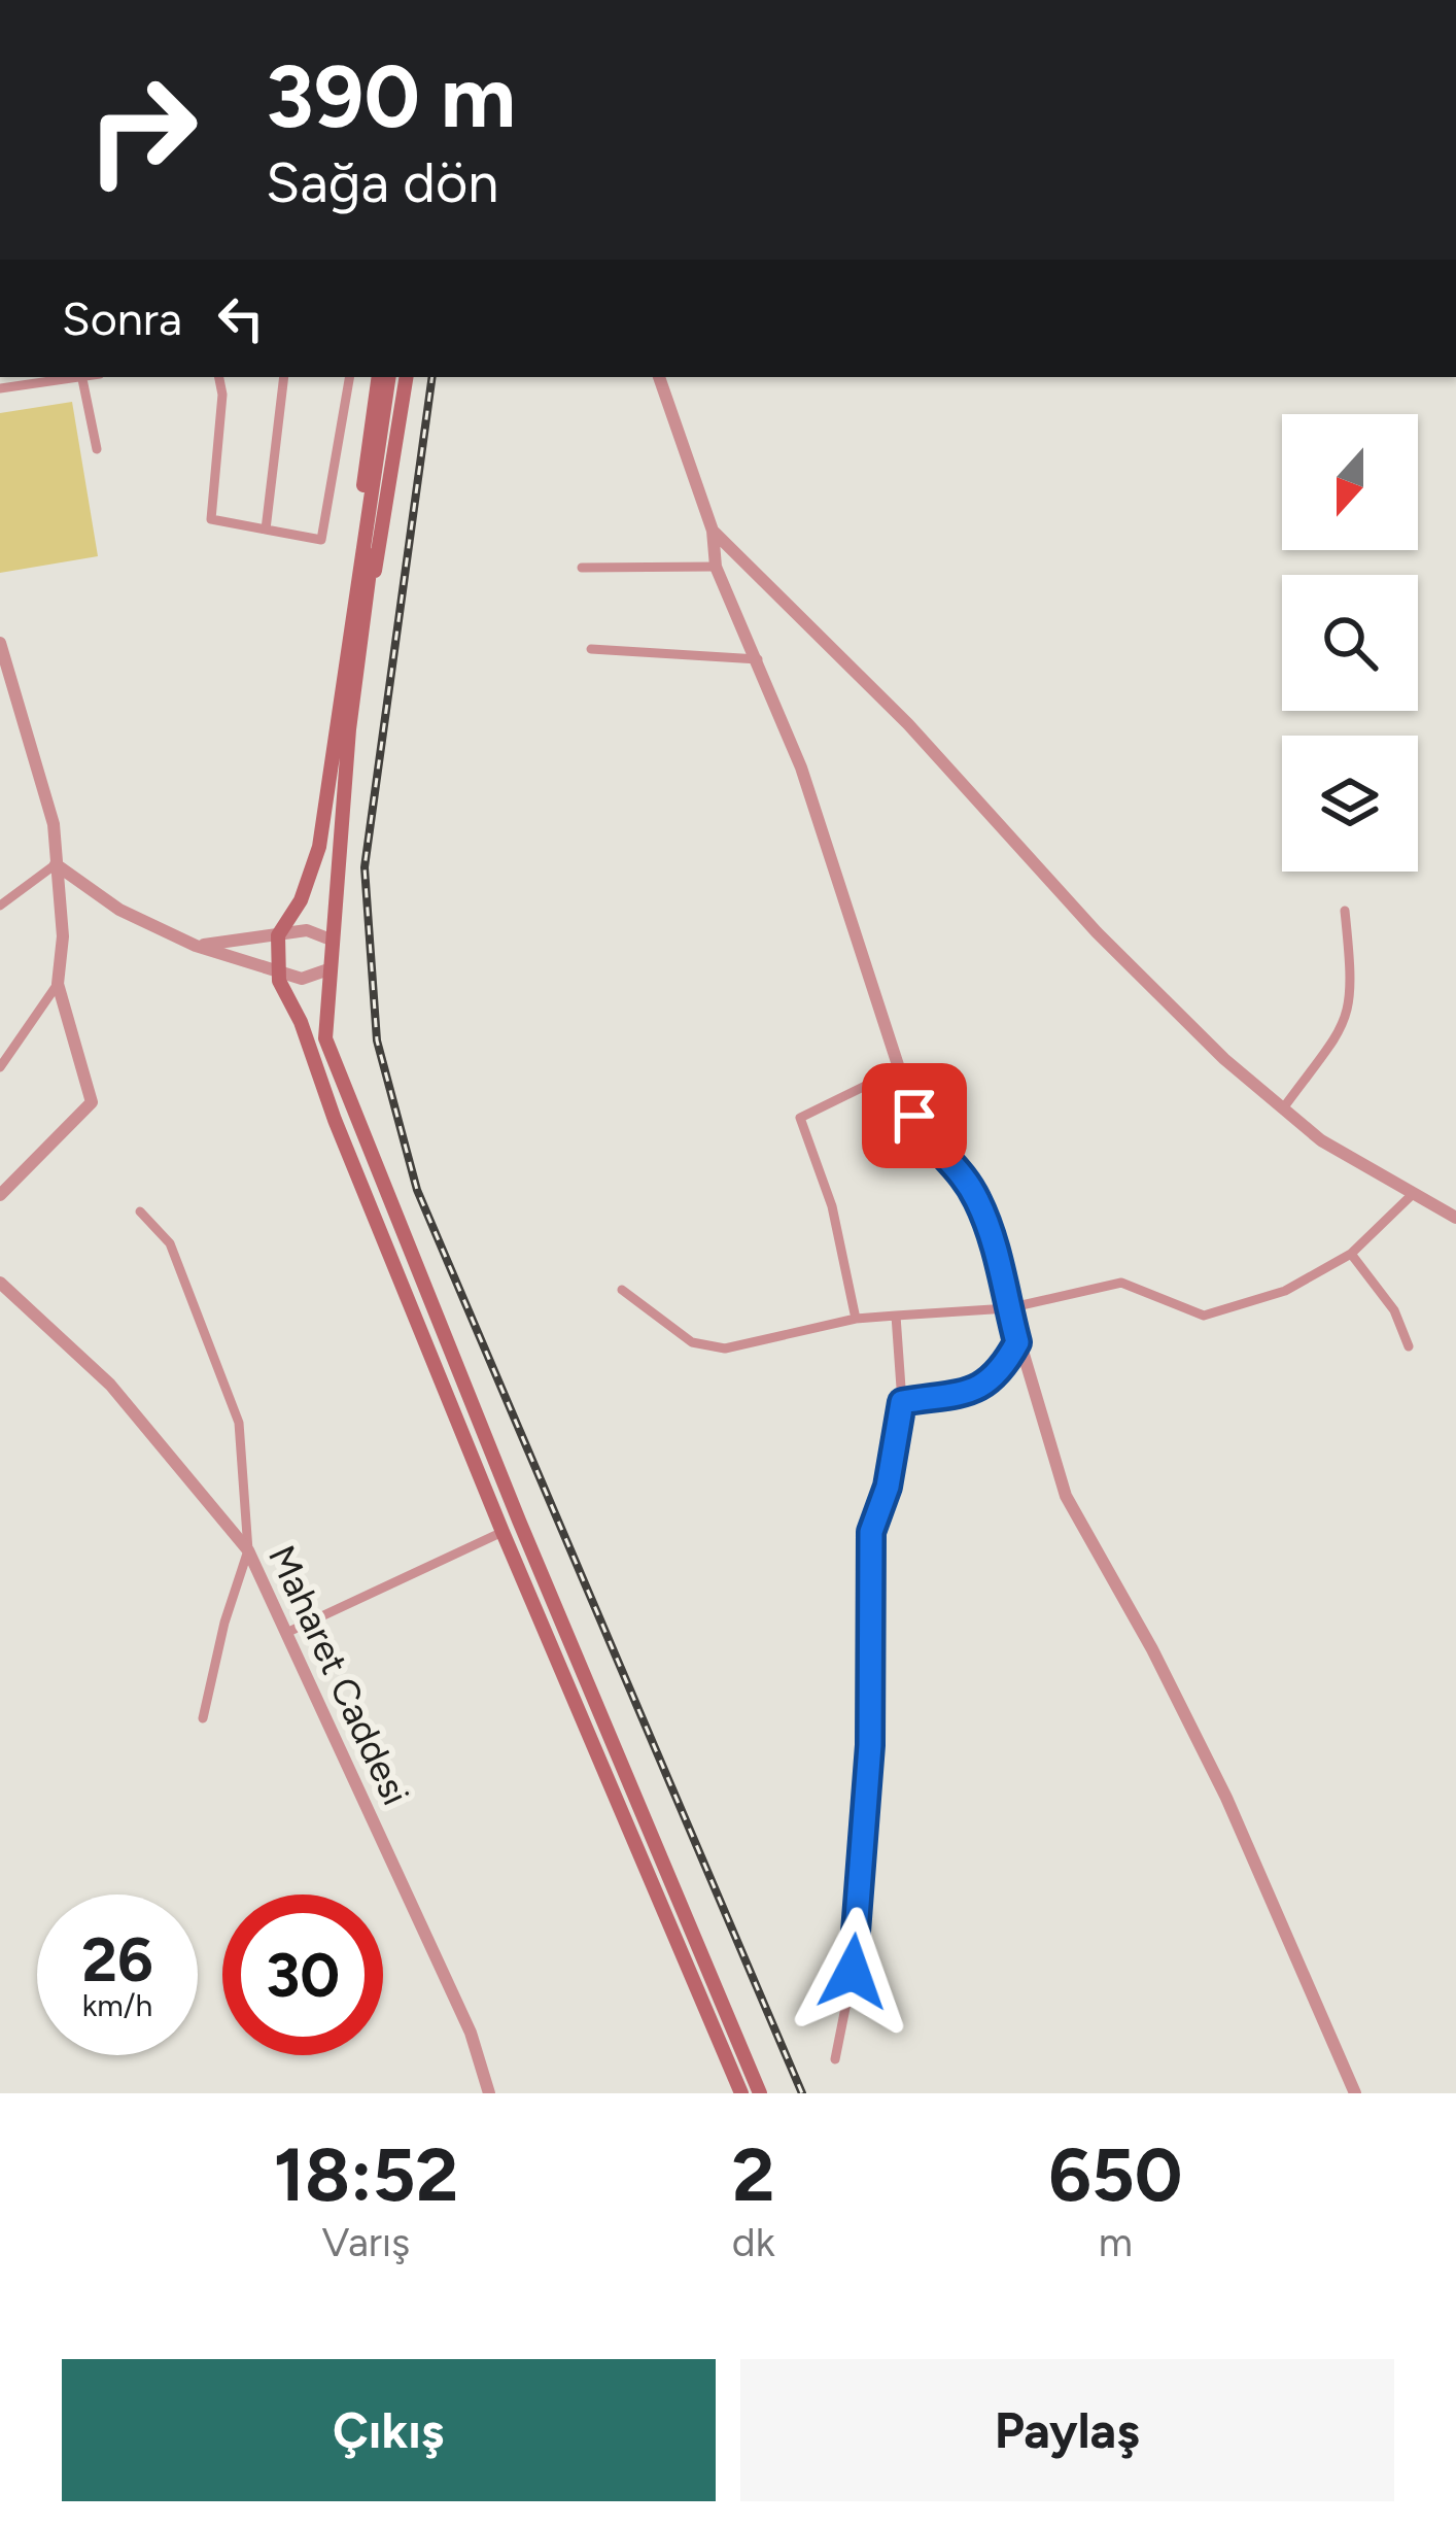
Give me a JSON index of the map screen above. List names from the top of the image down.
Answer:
{
  "streets": {
    "street": ["Maharet Caddesi"]
  },
  "north": "bottom",
  "page": {
    "turn": ["390 m", "Sağa dön"],
    "then": "Sonra",
    "speed": "26 km/h",
    "limit": "30",
    "eta": [
      "18:52",
      "Varış",
      "2",
      "dk",
      "650",
      "m"
    ],
    "buttons": ["Çıkış", "Paylaş"]
  }
}
